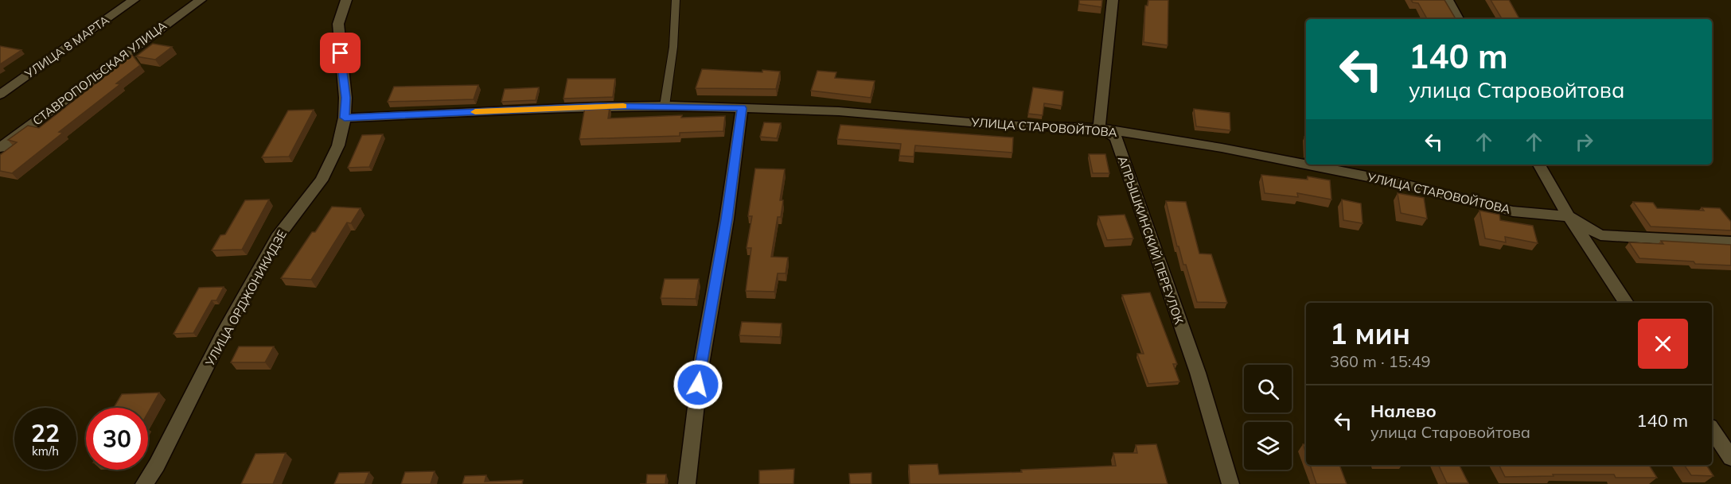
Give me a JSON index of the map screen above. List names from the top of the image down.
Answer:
{
  "streets": {
    "street": [
      "УЛИЦА 8 МАРТА",
      "СТАВРОПОЛЬСКАЯ УЛИЦА",
      "УЛИЦА СТАРОВОЙТОВА",
      "АПРЫШКИНСКИЙ ПЕРЕУЛОК",
      "УЛИЦА ОРДЖОНИКИДЗЕ"
    ]
  },
  "crossings": [
    ["УЛИЦА СТАРОВОЙТОВА", "АПРЫШКИНСКИЙ ПЕРЕУЛОК"],
    ["УЛИЦА СТАРОВОЙТОВА", "УЛИЦА ОРДЖОНИКИДЗЕ"]
  ],
  "page": {
    "turn": ["140 m", "улица Старовойтова"],
    "heading": ["1 мин", "360 m · 15:49"],
    "list": [
      {
        "name": "Налево",
        "note": "улица Старовойтова",
        "value": "140 m"
      }
    ],
    "speed": "22 km/h",
    "limit": "30"
  }
}
